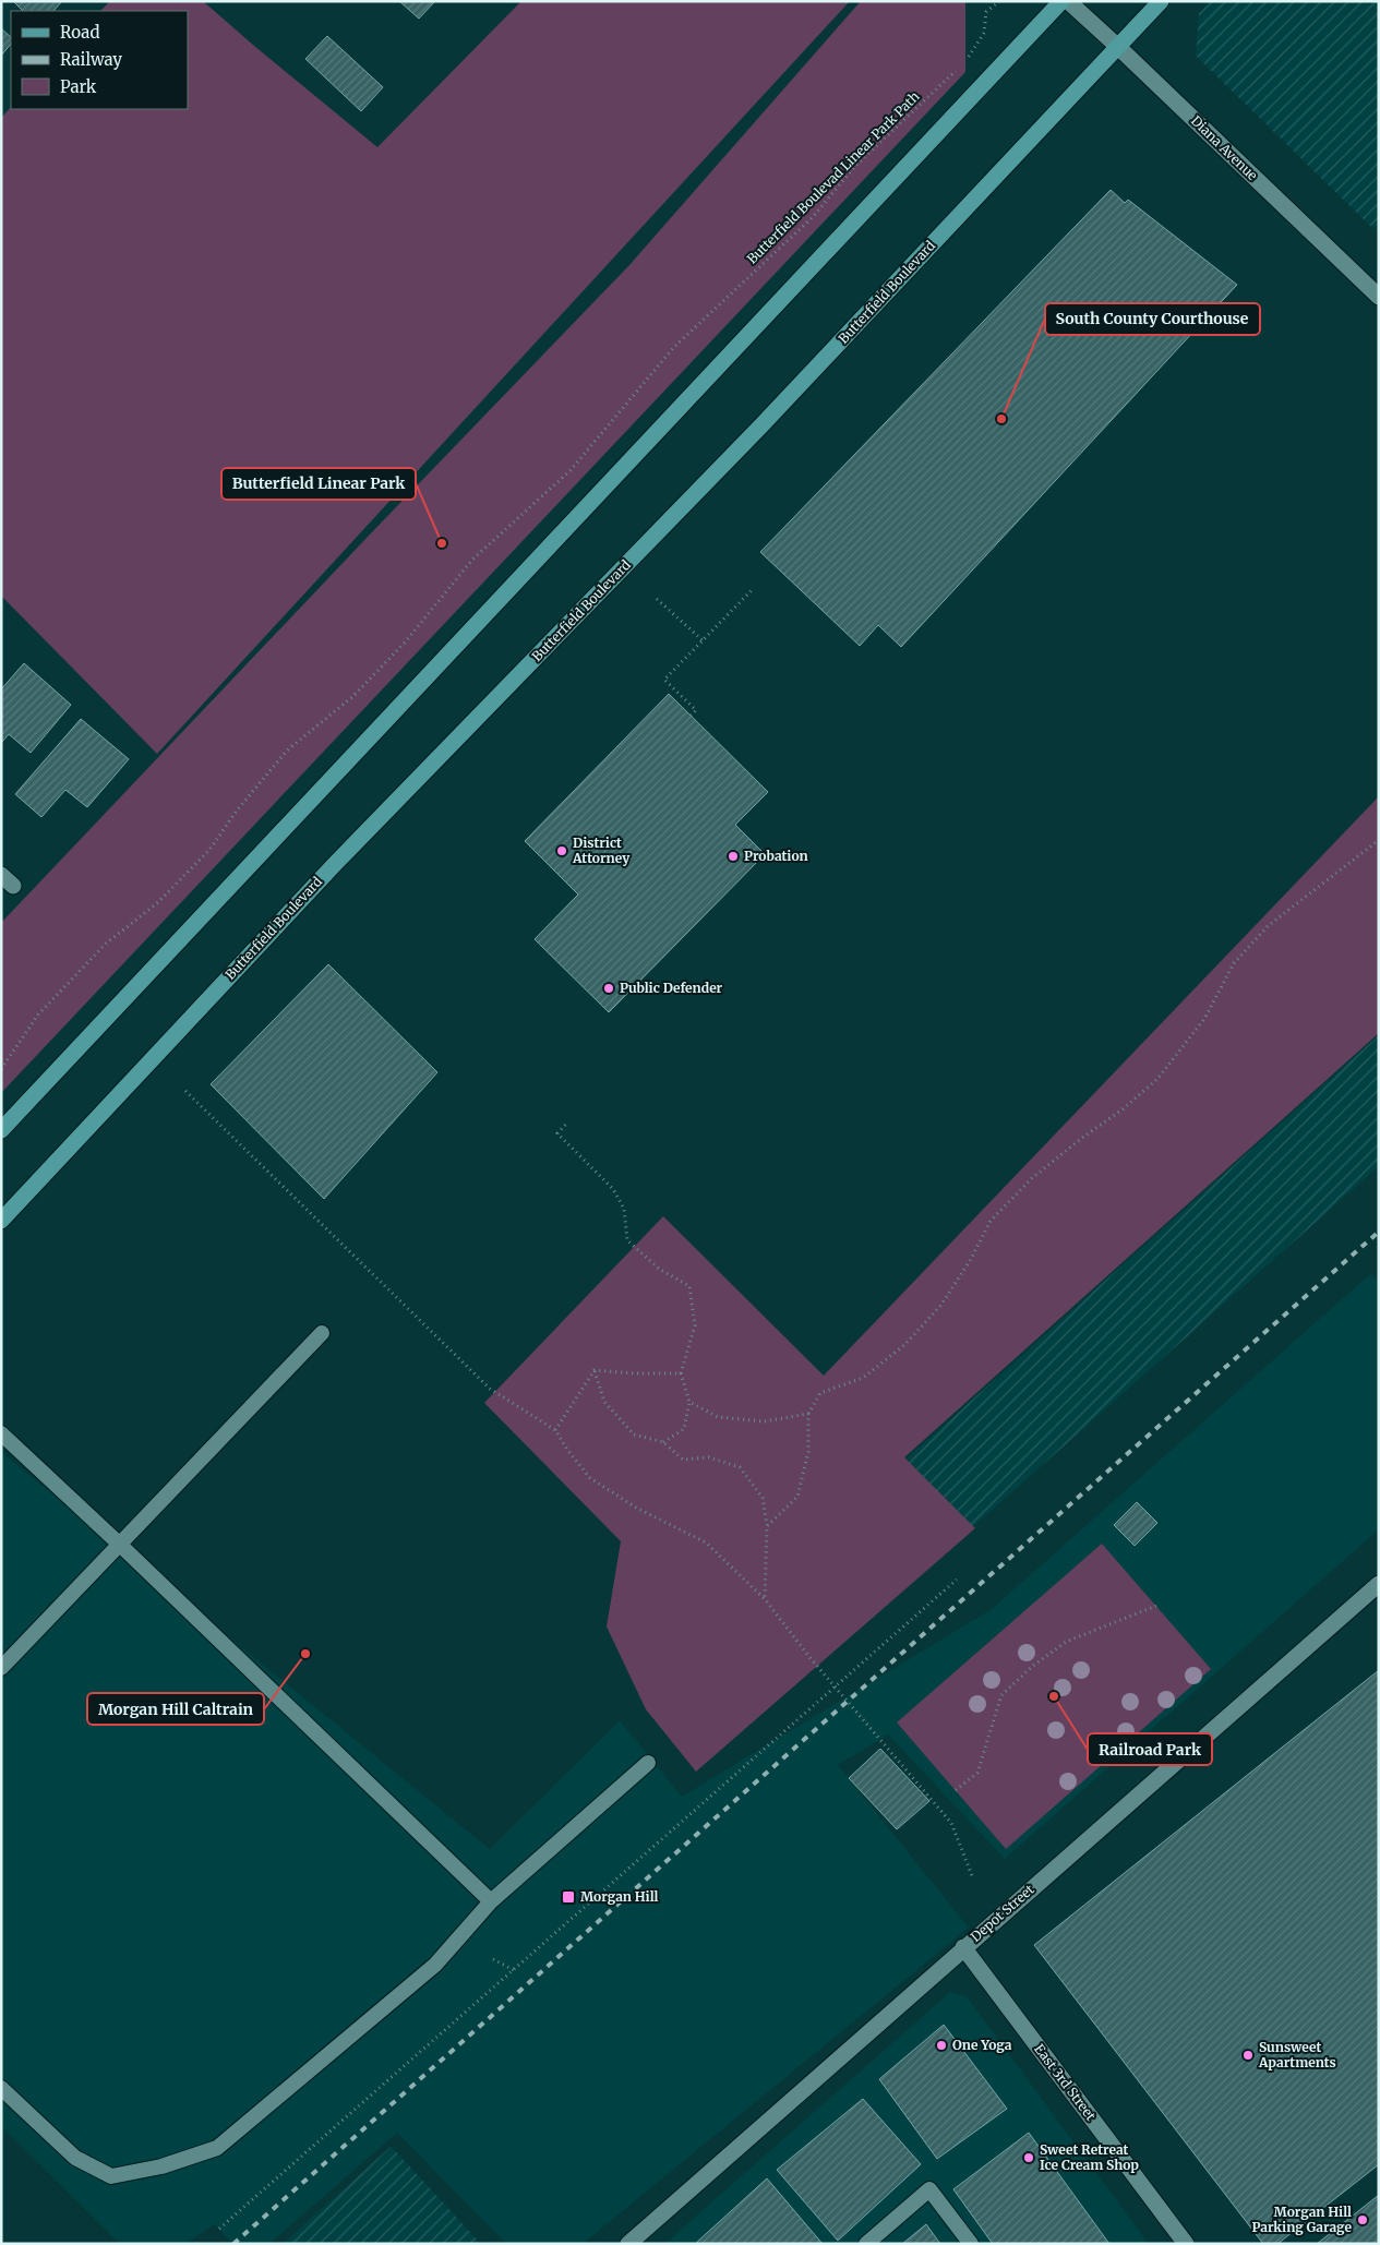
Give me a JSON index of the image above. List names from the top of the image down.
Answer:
{
  "streets": {
    "main road": ["Butterfield Boulevard"],
    "street": ["Diana Avenue", "Depot Street", "East 3rd Street"],
    "path": ["Butterfield Boulevad Linear Park Path"]
  },
  "crossings": [
    ["Diana Avenue", "Butterfield Boulevard"],
    ["Depot Street", "East 3rd Street"]
  ],
  "places": {
    "other": [
      "South County Courthouse",
      "Butterfield Linear Park",
      "District Attorney",
      "Probation",
      "Public Defender",
      "Morgan Hill Caltrain",
      "Railroad Park",
      "One Yoga",
      "Sunsweet Apartments",
      "Sweet Retreat Ice Cream Shop",
      "Morgan Hill Parking Garage"
    ],
    "transit": ["Morgan Hill"]
  },
  "legend": ["Road", "Railway", "Park"]
}
